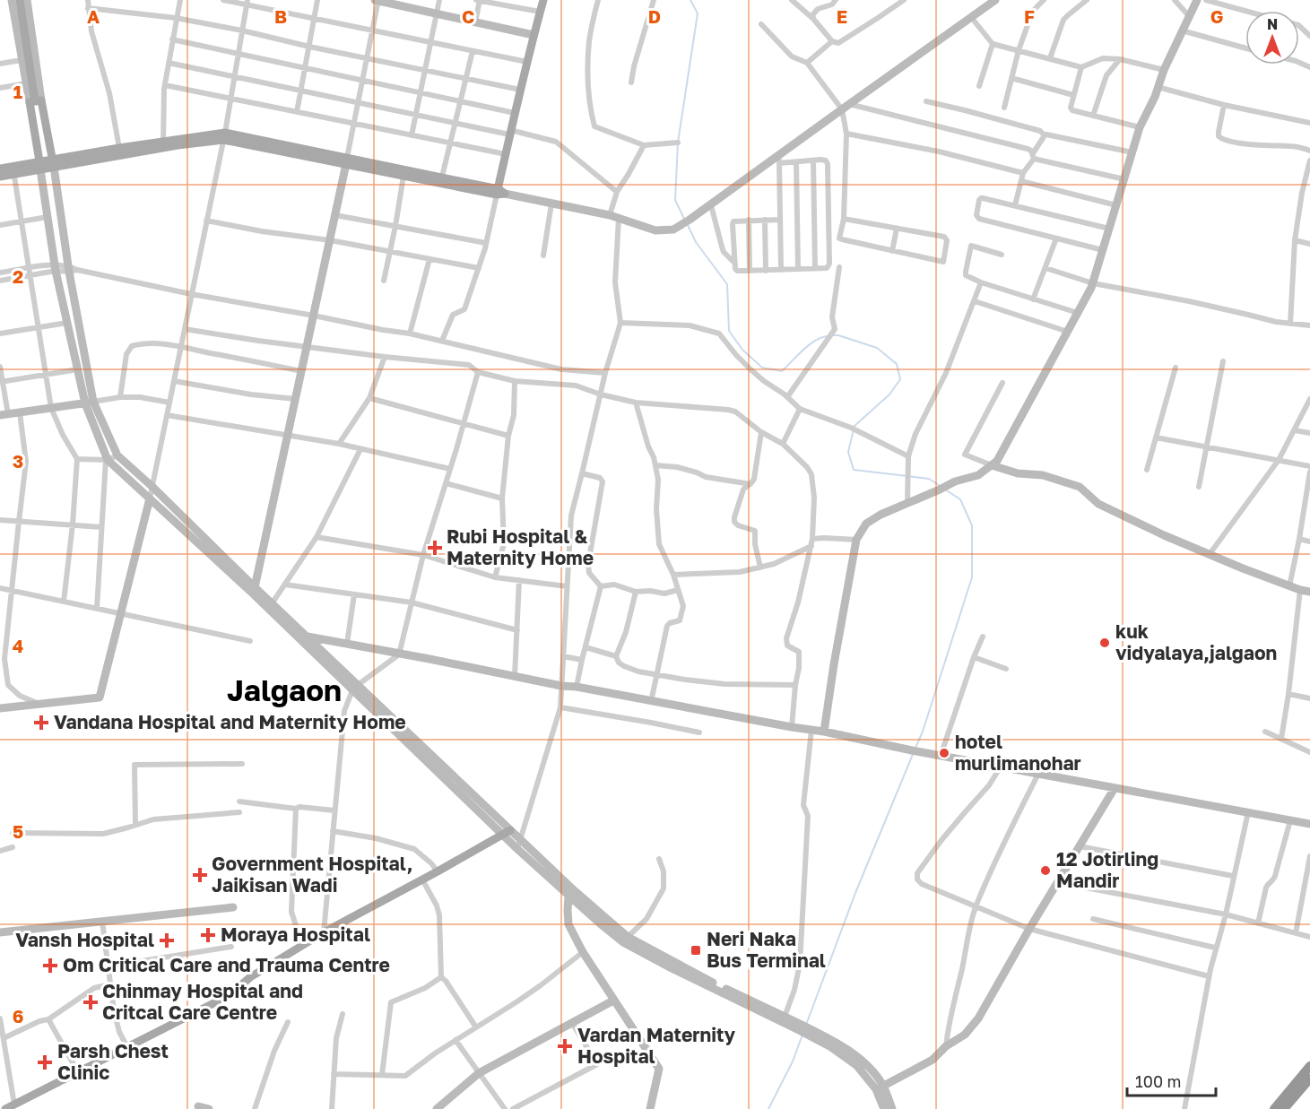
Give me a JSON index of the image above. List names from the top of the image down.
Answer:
{
  "districts": ["Jalgaon"],
  "places": {
    "health": [
      "Rubi Hospital & Maternity Home",
      "Vandana Hospital and Maternity Home",
      "Government Hospital, Jaikisan Wadi",
      "Moraya Hospital",
      "Vansh Hospital",
      "Om Critical Care and Trauma Centre",
      "Chinmay Hospital and Critcal Care Centre",
      "Vardan Maternity Hospital",
      "Parsh Chest Clinic"
    ],
    "other": ["kuk vidyalaya,jalgaon", "hotel murlimanohar", "12 Jotirling Mandir"],
    "transit": ["Neri Naka Bus Terminal"]
  },
  "scale_bar": "100 m",
  "north": "top",
  "grid": {
    "columns": [
      "A",
      "B",
      "C",
      "D",
      "E",
      "F",
      "G"
    ],
    "rows": [
      "1",
      "2",
      "3",
      "4",
      "5",
      "6"
    ]
  }
}
